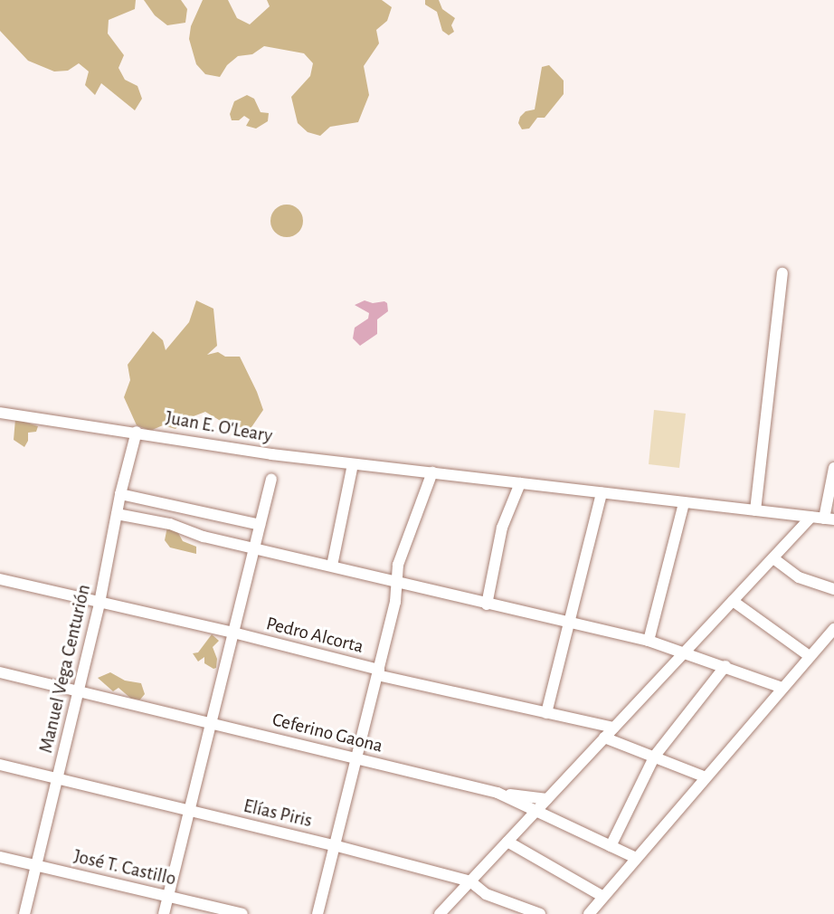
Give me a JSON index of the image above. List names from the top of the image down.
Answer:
{
  "streets": {
    "street": [
      "Juan E. O'Leary",
      "Pedro Alcorta",
      "Manuel Vega Centurión",
      "Ceferino Gaona",
      "Elías Piris",
      "José T. Castillo"
    ]
  },
  "crossings": [
    ["Juan E. O'Leary", "Manuel Vega Centurión"],
    ["Pedro Alcorta", "Manuel Vega Centurión"],
    ["Manuel Vega Centurión", "Ceferino Gaona"],
    ["Manuel Vega Centurión", "Elías Piris"],
    ["Manuel Vega Centurión", "José T. Castillo"]
  ]
}
